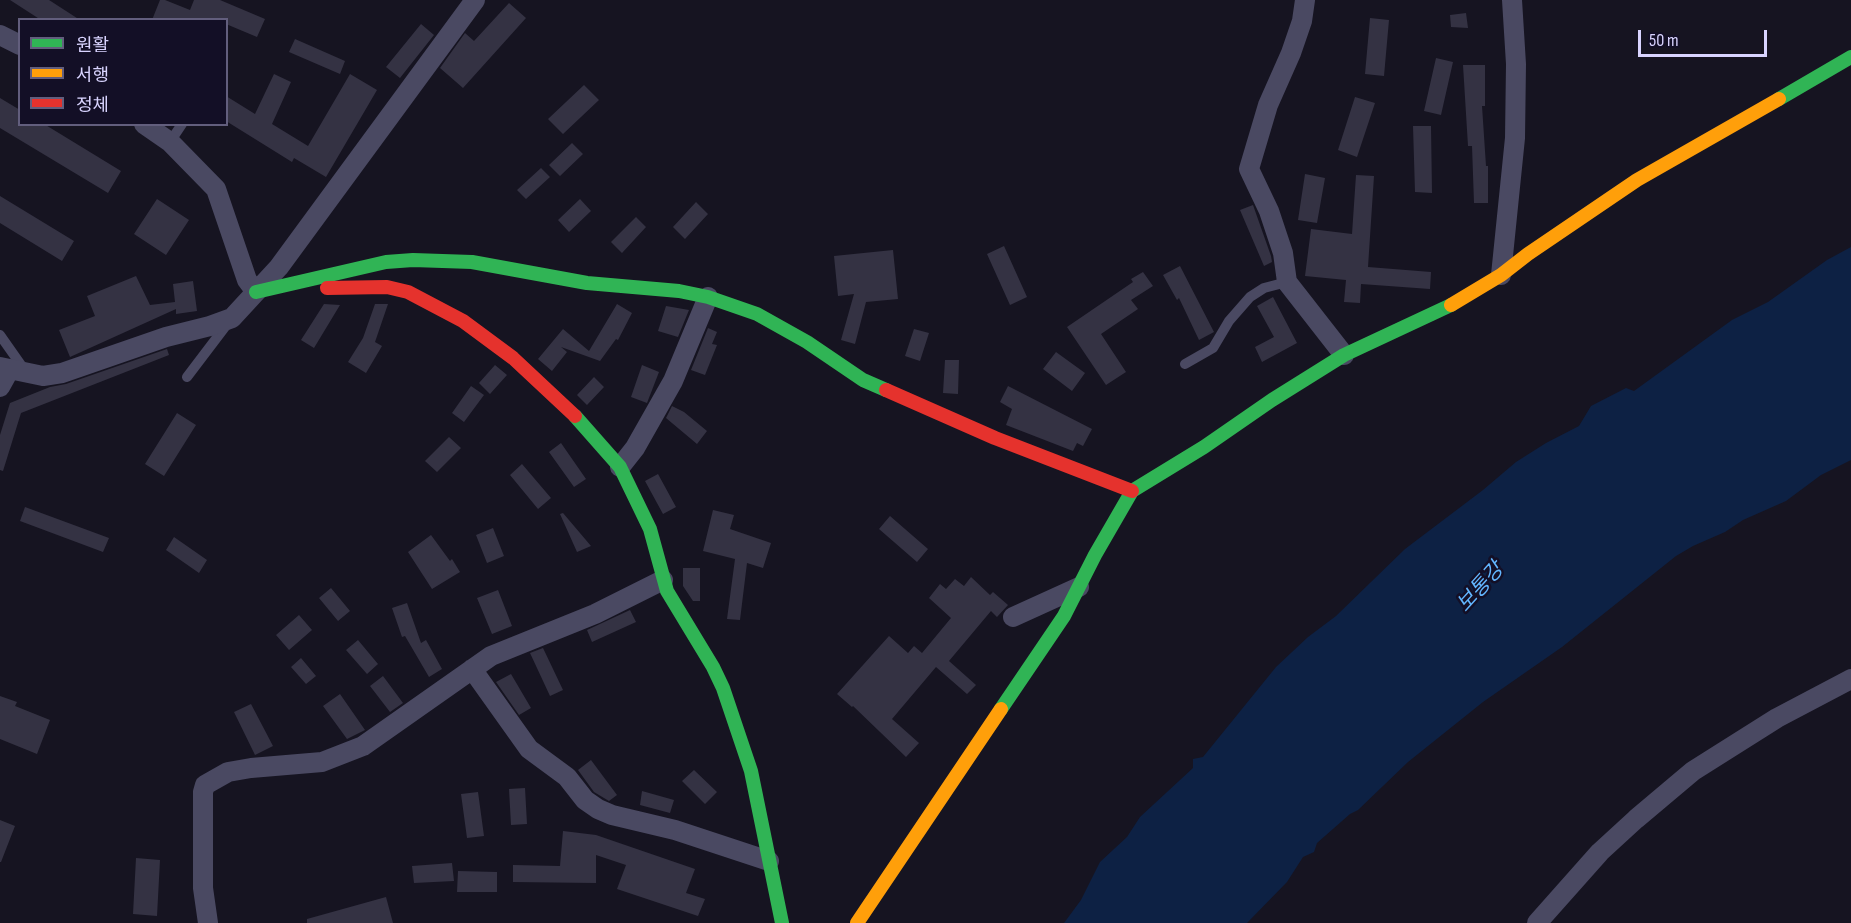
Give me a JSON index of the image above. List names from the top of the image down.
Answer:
{
  "water": ["보통강"],
  "legend": ["원활", "서행", "정체"],
  "scale_bar": "50 m"
}
